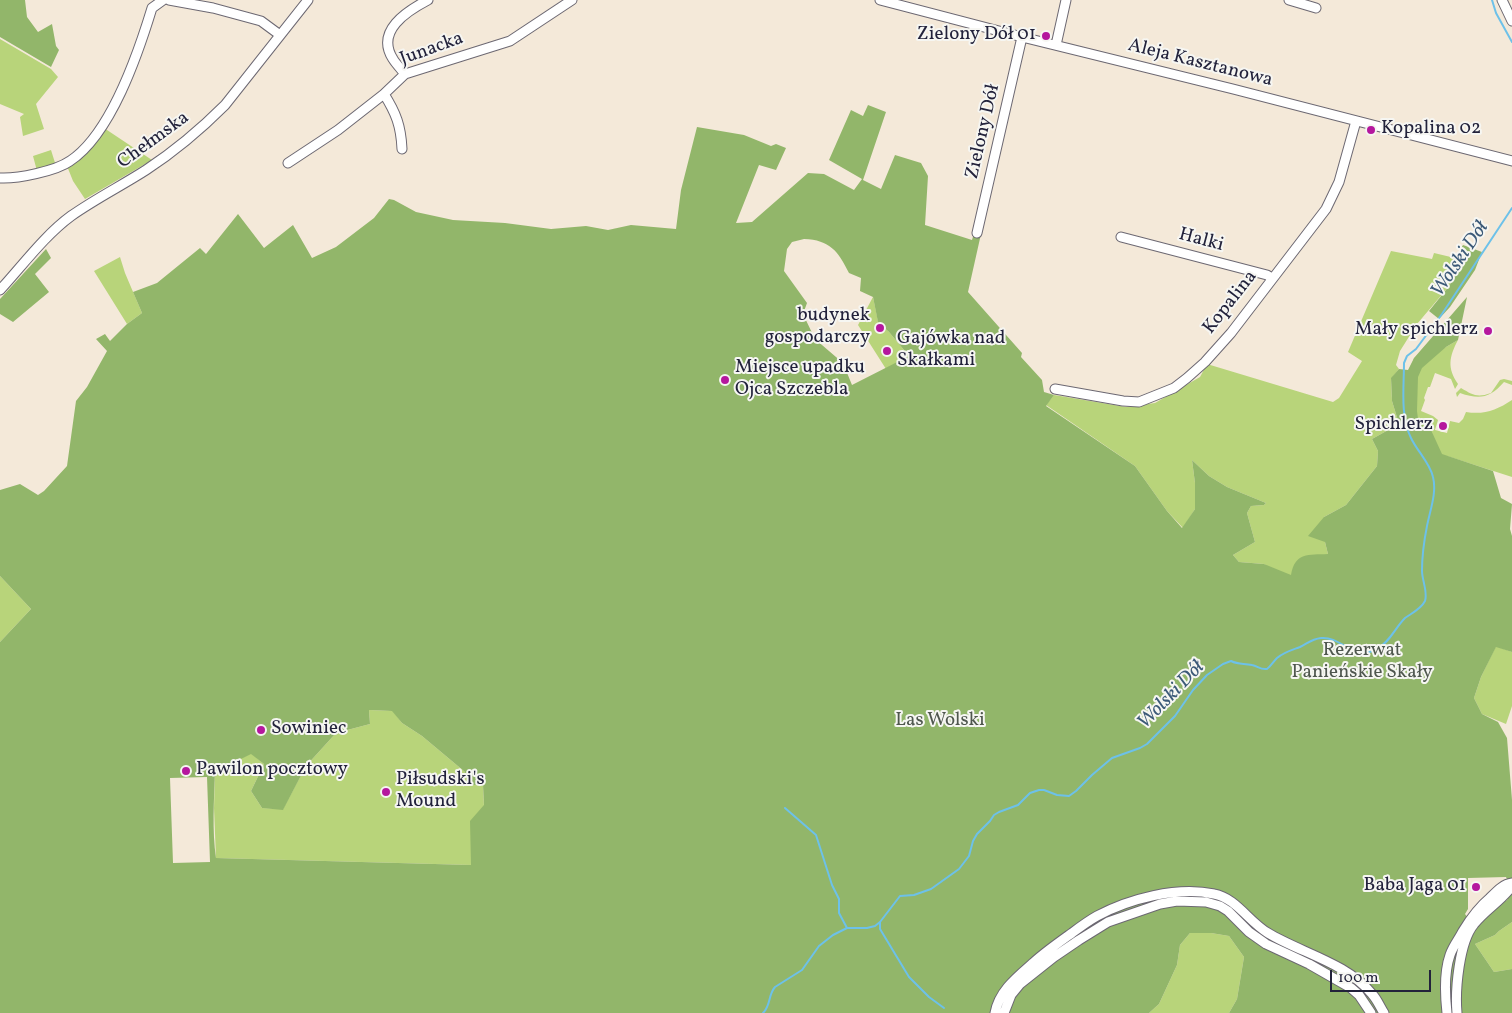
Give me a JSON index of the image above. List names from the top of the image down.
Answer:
{
  "streets": {
    "street": [
      "Junacka",
      "Aleja Kasztanowa",
      "Zielony Dół",
      "Chełmska",
      "Halki",
      "Kopalina"
    ]
  },
  "crossings": [
    ["Aleja Kasztanowa", "Zielony Dół"],
    ["Aleja Kasztanowa", "Kopalina"],
    ["Halki", "Kopalina"]
  ],
  "water": ["Wolski Dół"],
  "parks": ["Rezerwat Panieńskie Skały", "Las Wolski"],
  "places": [
    "Zielony Dół 01",
    "Kopalina 02",
    "budynek gospodarczy",
    "Mały spichlerz",
    "Gajówka nad Skałkami",
    "Miejsce upadku Ojca Szczebla",
    "Spichlerz",
    "Sowiniec",
    "Pawilon pocztowy",
    "Piłsudski's Mound",
    "Baba Jaga 01"
  ],
  "scale_bar": "100 m"
}
